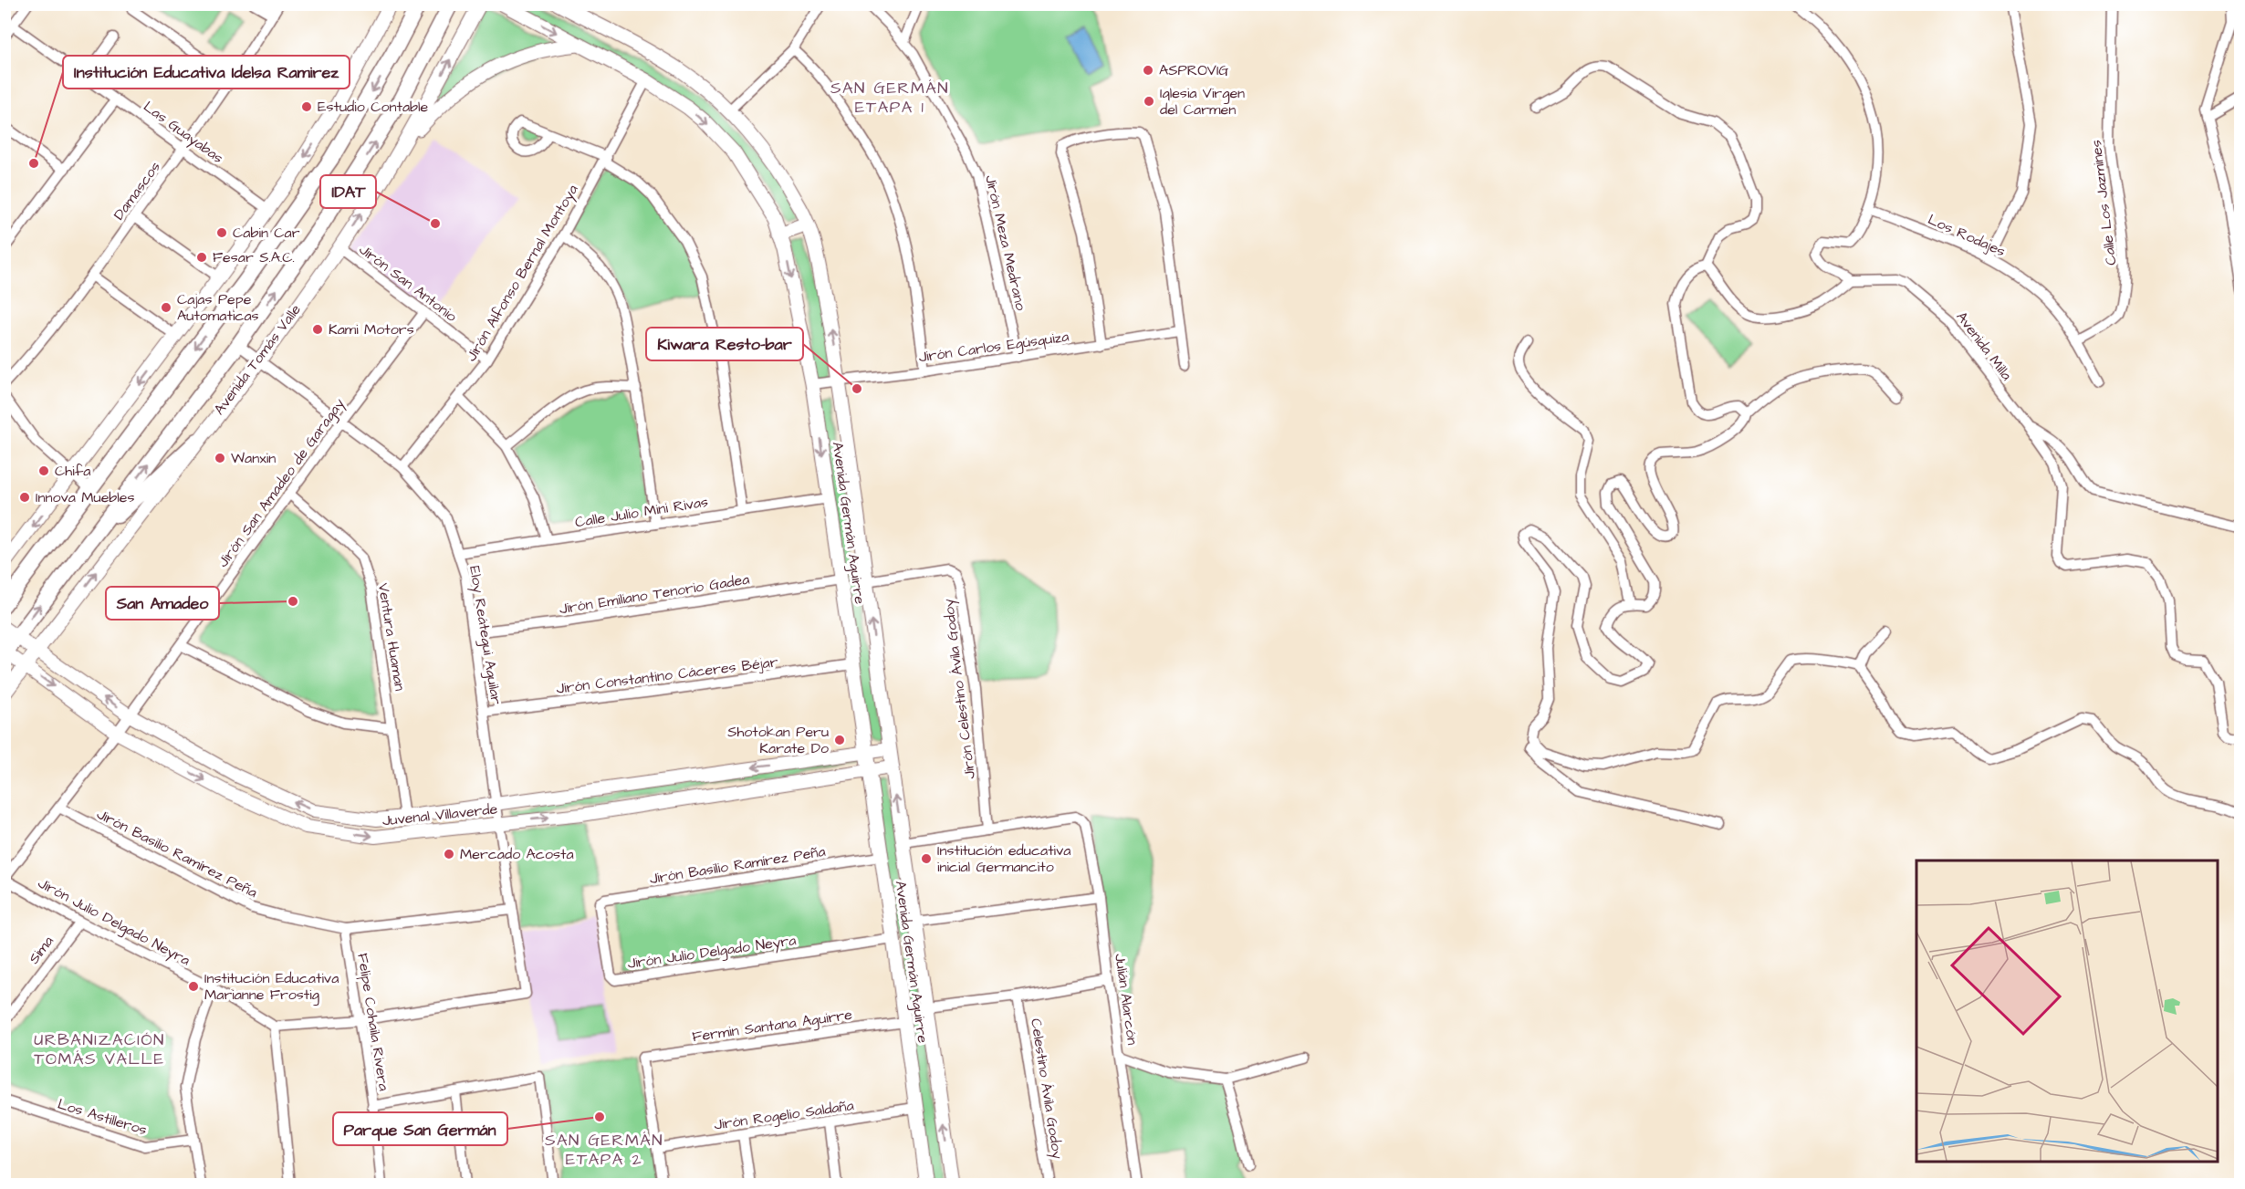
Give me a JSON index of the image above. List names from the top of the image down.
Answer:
{
  "streets": {
    "main road": ["Avenida Tomás Valle", "Avenida Germán Aguirre"],
    "street": [
      "Las Guayabas",
      "Damascos",
      "Calle Los Jazmines",
      "Los Rodajes",
      "Jirón Meza Medrano",
      "Jirón Alfonso Bernal Montoya",
      "Jirón San Antonio",
      "Avenida Milla",
      "Jirón Carlos Egúsquiza",
      "Jirón San Amadeo de Garagay",
      "Calle Julio Mini Rivas",
      "Jirón Emiliano Tenorio Gadea",
      "Eloy Reátegui Aguilar",
      "Ventura Huaman",
      "Jirón Constantino Cáceres Béjar",
      "Jirón Celestino Ávila Godoy",
      "Juvenal Villaverde",
      "Jirón Basilio Ramírez Peña",
      "Jirón Julio Delgado Neyra",
      "Sima",
      "Julián Alarcón",
      "Felipe Cohaila Rivera",
      "Fermin Santana Aguirre",
      "Celestino Ávila Godoy",
      "Jirón Rogelio Saldaña",
      "Los Astilleros"
    ]
  },
  "crossings": [
    ["Las Guayabas", "Damascos"],
    ["Calle Los Jazmines", "Los Rodajes"],
    ["Jirón Meza Medrano", "Jirón Carlos Egúsquiza"],
    ["Jirón Alfonso Bernal Montoya", "Jirón San Antonio"],
    ["Jirón Alfonso Bernal Montoya", "Avenida Germán Aguirre"],
    ["Jirón Alfonso Bernal Montoya", "Eloy Reátegui Aguilar"],
    ["Jirón San Antonio", "Avenida Tomás Valle"],
    ["Jirón San Antonio", "Jirón San Amadeo de Garagay"],
    ["Jirón Carlos Egúsquiza", "Avenida Germán Aguirre"],
    ["Avenida Tomás Valle", "Eloy Reátegui Aguilar"],
    ["Avenida Tomás Valle", "Juvenal Villaverde"],
    ["Jirón San Amadeo de Garagay", "Eloy Reátegui Aguilar"],
    ["Jirón San Amadeo de Garagay", "Ventura Huaman"],
    ["Jirón San Amadeo de Garagay", "Juvenal Villaverde"],
    ["Jirón San Amadeo de Garagay", "Jirón Basilio Ramírez Peña"],
    ["Jirón San Amadeo de Garagay", "Jirón Julio Delgado Neyra"],
    ["Calle Julio Mini Rivas", "Avenida Germán Aguirre"],
    ["Calle Julio Mini Rivas", "Eloy Reátegui Aguilar"],
    ["Avenida Germán Aguirre", "Jirón Emiliano Tenorio Gadea"],
    ["Avenida Germán Aguirre", "Jirón Constantino Cáceres Béjar"],
    ["Avenida Germán Aguirre", "Jirón Celestino Ávila Godoy"],
    ["Avenida Germán Aguirre", "Juvenal Villaverde"],
    ["Avenida Germán Aguirre", "Jirón Basilio Ramírez Peña"],
    ["Avenida Germán Aguirre", "Jirón Julio Delgado Neyra"],
    ["Avenida Germán Aguirre", "Fermin Santana Aguirre"],
    ["Avenida Germán Aguirre", "Jirón Rogelio Saldaña"],
    ["Jirón Emiliano Tenorio Gadea", "Eloy Reátegui Aguilar"],
    ["Eloy Reátegui Aguilar", "Jirón Constantino Cáceres Béjar"],
    ["Eloy Reátegui Aguilar", "Juvenal Villaverde"],
    ["Eloy Reátegui Aguilar", "Jirón Basilio Ramírez Peña"],
    ["Eloy Reátegui Aguilar", "Felipe Cohaila Rivera"],
    ["Ventura Huaman", "Juvenal Villaverde"],
    ["Jirón Celestino Ávila Godoy", "Julián Alarcón"],
    ["Jirón Basilio Ramírez Peña", "Jirón Julio Delgado Neyra"],
    ["Jirón Basilio Ramírez Peña", "Felipe Cohaila Rivera"],
    ["Jirón Julio Delgado Neyra", "Sima"],
    ["Fermin Santana Aguirre", "Jirón Rogelio Saldaña"]
  ],
  "districts": ["SAN GERMÁN ETAPA 1", "URBANIZACIÓN TOMÁS VALLE", "SAN GERMÁN ETAPA 2"],
  "places": [
    "ASPROVIG",
    "Iglesia Virgen del Carmen",
    "Estudio Contable",
    "Institución Educativa Idelsa Ramirez",
    "IDAT",
    "Cabin Car",
    "Fesar S.A.C.",
    "Cajas Pepe Automaticas",
    "Kami Motors",
    "Kiwara Resto-bar",
    "Wanxin",
    "Chifa",
    "Innova Muebles",
    "San Amadeo",
    "Shotokan Peru Karate Do",
    "Mercado Acosta",
    "Institución educativa inicial Germancito",
    "Institución Educativa Marianne Frostig",
    "Parque San Germán"
  ]
}
